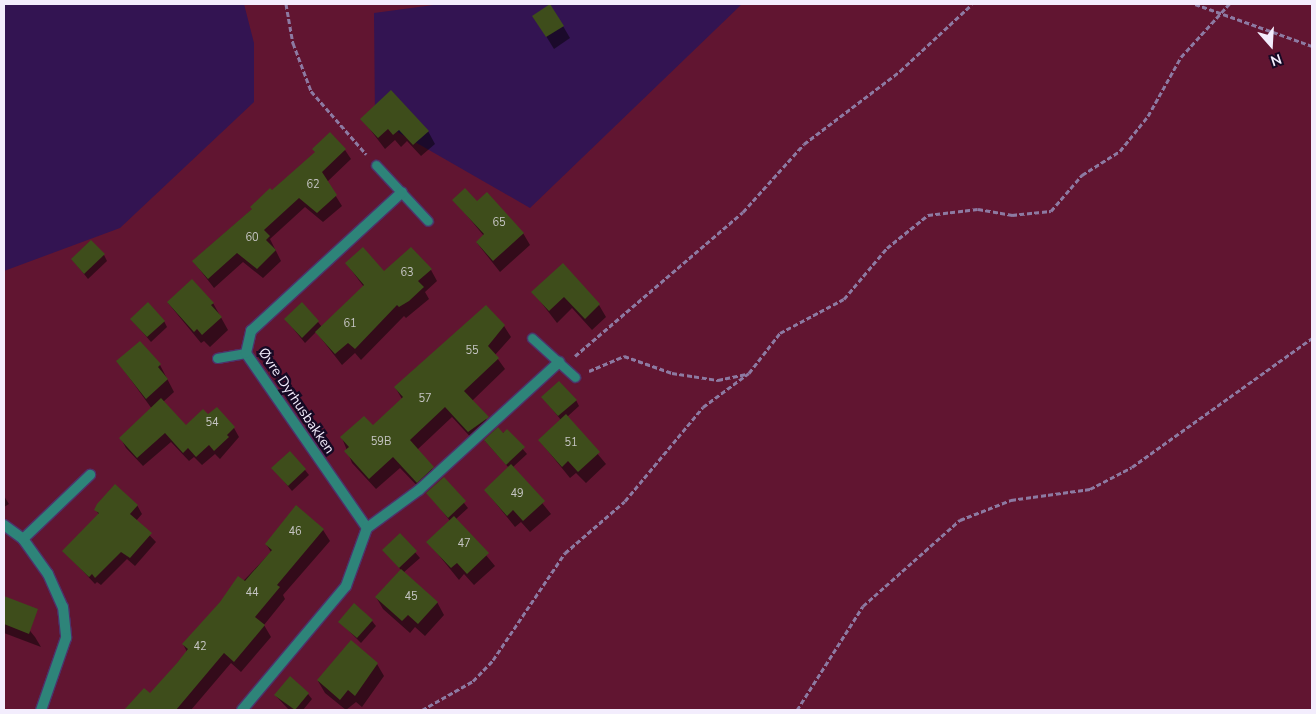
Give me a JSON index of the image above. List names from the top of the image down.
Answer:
{
  "streets": {
    "street": ["Øvre Dyrhusbakken"]
  },
  "house_numbers": [
    "62",
    "65",
    "60",
    "63",
    "61",
    "55",
    "57",
    "54",
    "59B",
    "51",
    "49",
    "46",
    "47",
    "44",
    "45",
    "42"
  ],
  "north": "bottom"
}
